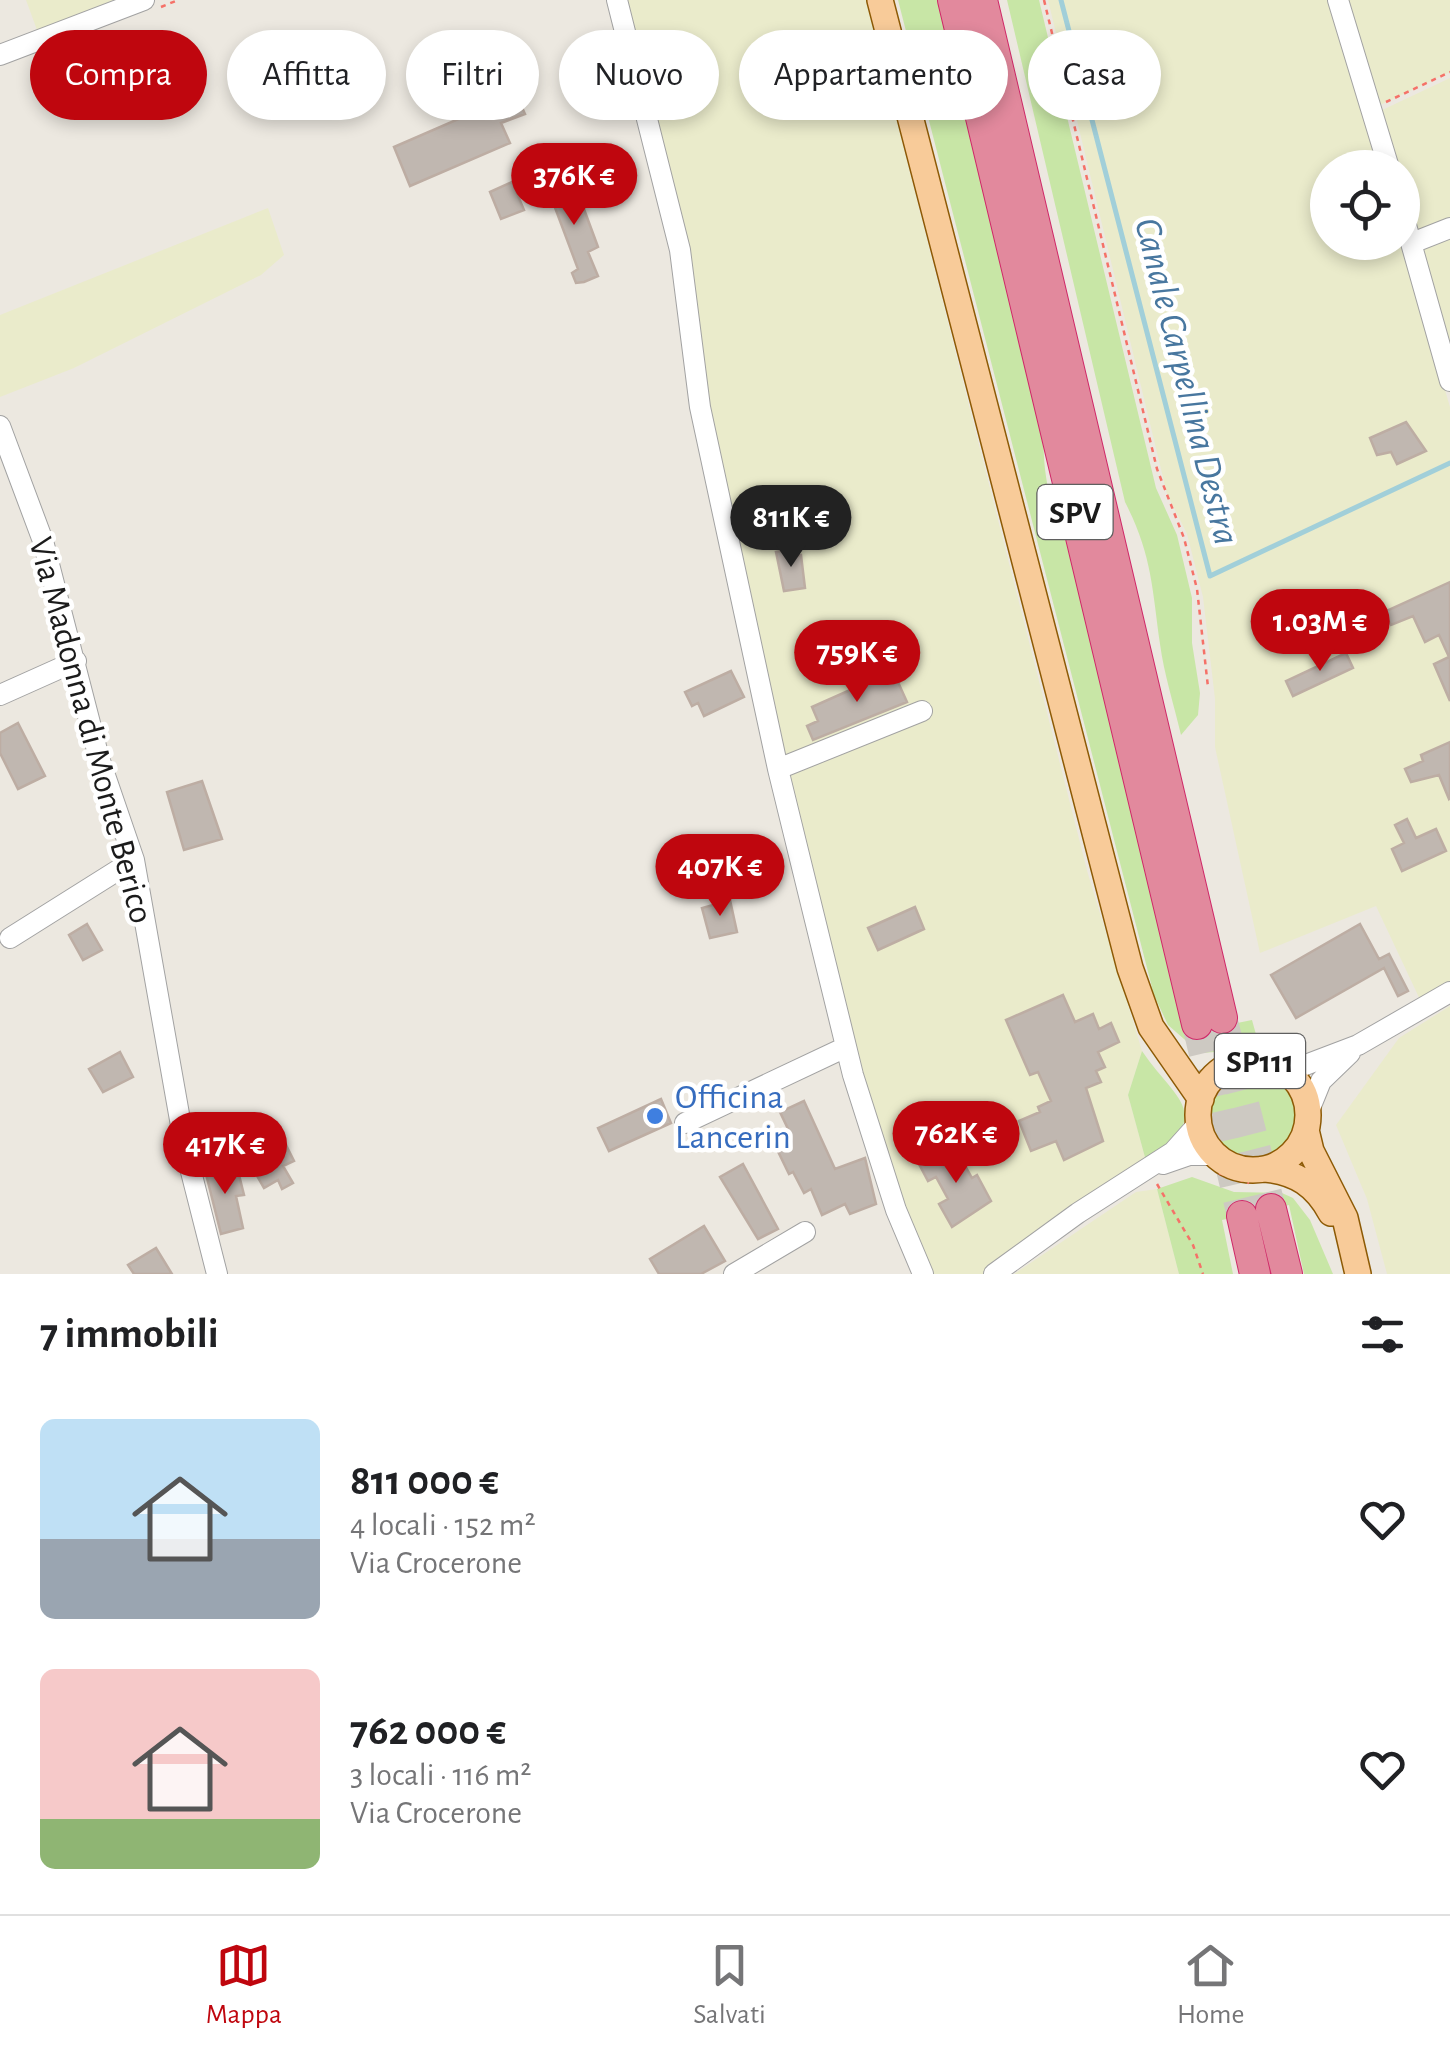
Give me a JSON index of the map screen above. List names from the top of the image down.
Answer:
{
  "streets": {
    "highway": ["SPV"],
    "main road": ["SP111"],
    "street": ["Via Madonna di Monte Berico"]
  },
  "water": ["Canale Carpellina Destra"],
  "places": ["Officina Lancerin"],
  "page": {
    "chip": [
      "Compra",
      "Affitta",
      "Filtri",
      "Nuovo",
      "Appartamento",
      "Casa"
    ],
    "price": [
      "376K €",
      "811K €",
      "1.03M €",
      "759K €",
      "407K €",
      "762K €",
      "417K €"
    ],
    "heading": "7 immobili",
    "list": [
      {
        "name": "811 000 €",
        "note": "4 locali · 152 m² · Via Crocerone"
      },
      {
        "name": "762 000 €",
        "note": "3 locali · 116 m² · Via Crocerone"
      }
    ],
    "tabs": ["Mappa", "Salvati", "Home"]
  }
}
